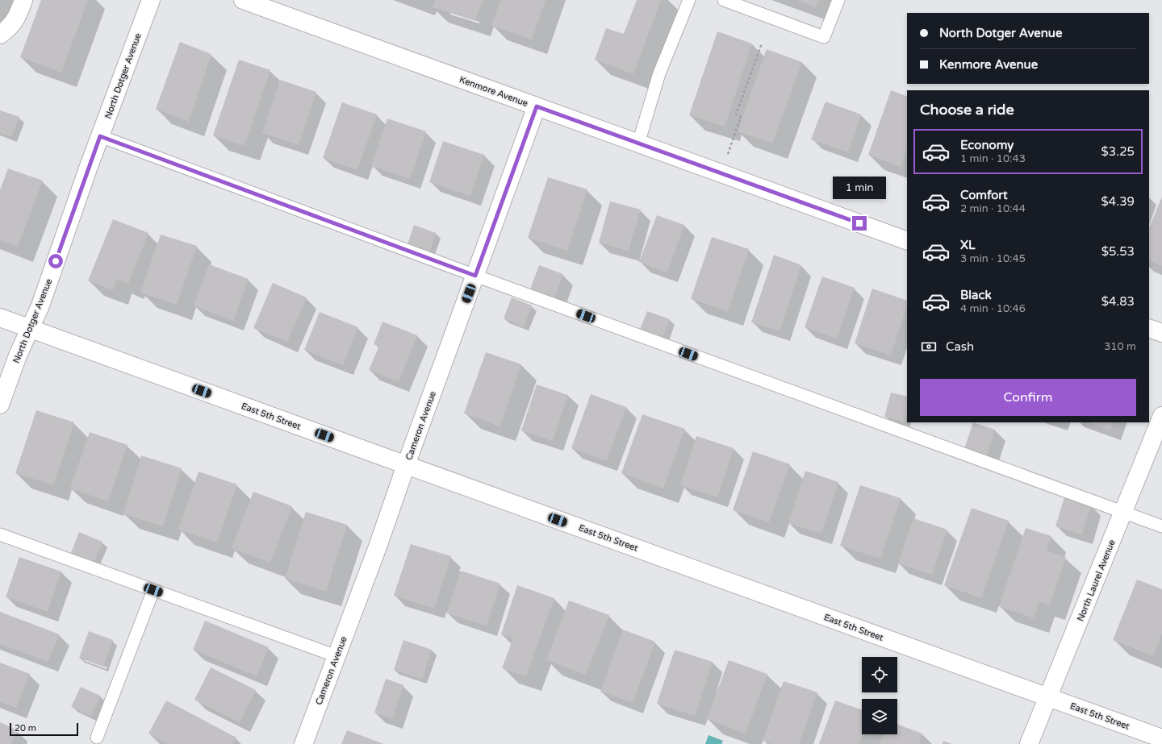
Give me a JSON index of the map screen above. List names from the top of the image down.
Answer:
{
  "streets": {
    "street": [
      "North Dotger Avenue",
      "Kenmore Avenue",
      "East 5th Street",
      "Cameron Avenue",
      "North Laurel Avenue"
    ]
  },
  "crossings": [
    ["North Dotger Avenue", "East 5th Street"],
    ["Kenmore Avenue", "Cameron Avenue"],
    ["East 5th Street", "Cameron Avenue"],
    ["East 5th Street", "North Laurel Avenue"]
  ],
  "scale_bar": "20 m",
  "page": {
    "banner": ["North Dotger Avenue", "Kenmore Avenue"],
    "heading": "Choose a ride",
    "list": [
      {
        "name": "Economy",
        "note": "1 min · 10:43",
        "value": "$3.25"
      },
      {
        "name": "Comfort",
        "note": "2 min · 10:44",
        "value": "$4.39"
      },
      {
        "name": "XL",
        "note": "3 min · 10:45",
        "value": "$5.53"
      },
      {
        "name": "Black",
        "note": "4 min · 10:46",
        "value": "$4.83"
      }
    ],
    "bubble": "1 min",
    "pay": ["Cash", "310 m"],
    "buttons": "Confirm",
    "scale": "20 m"
  }
}
